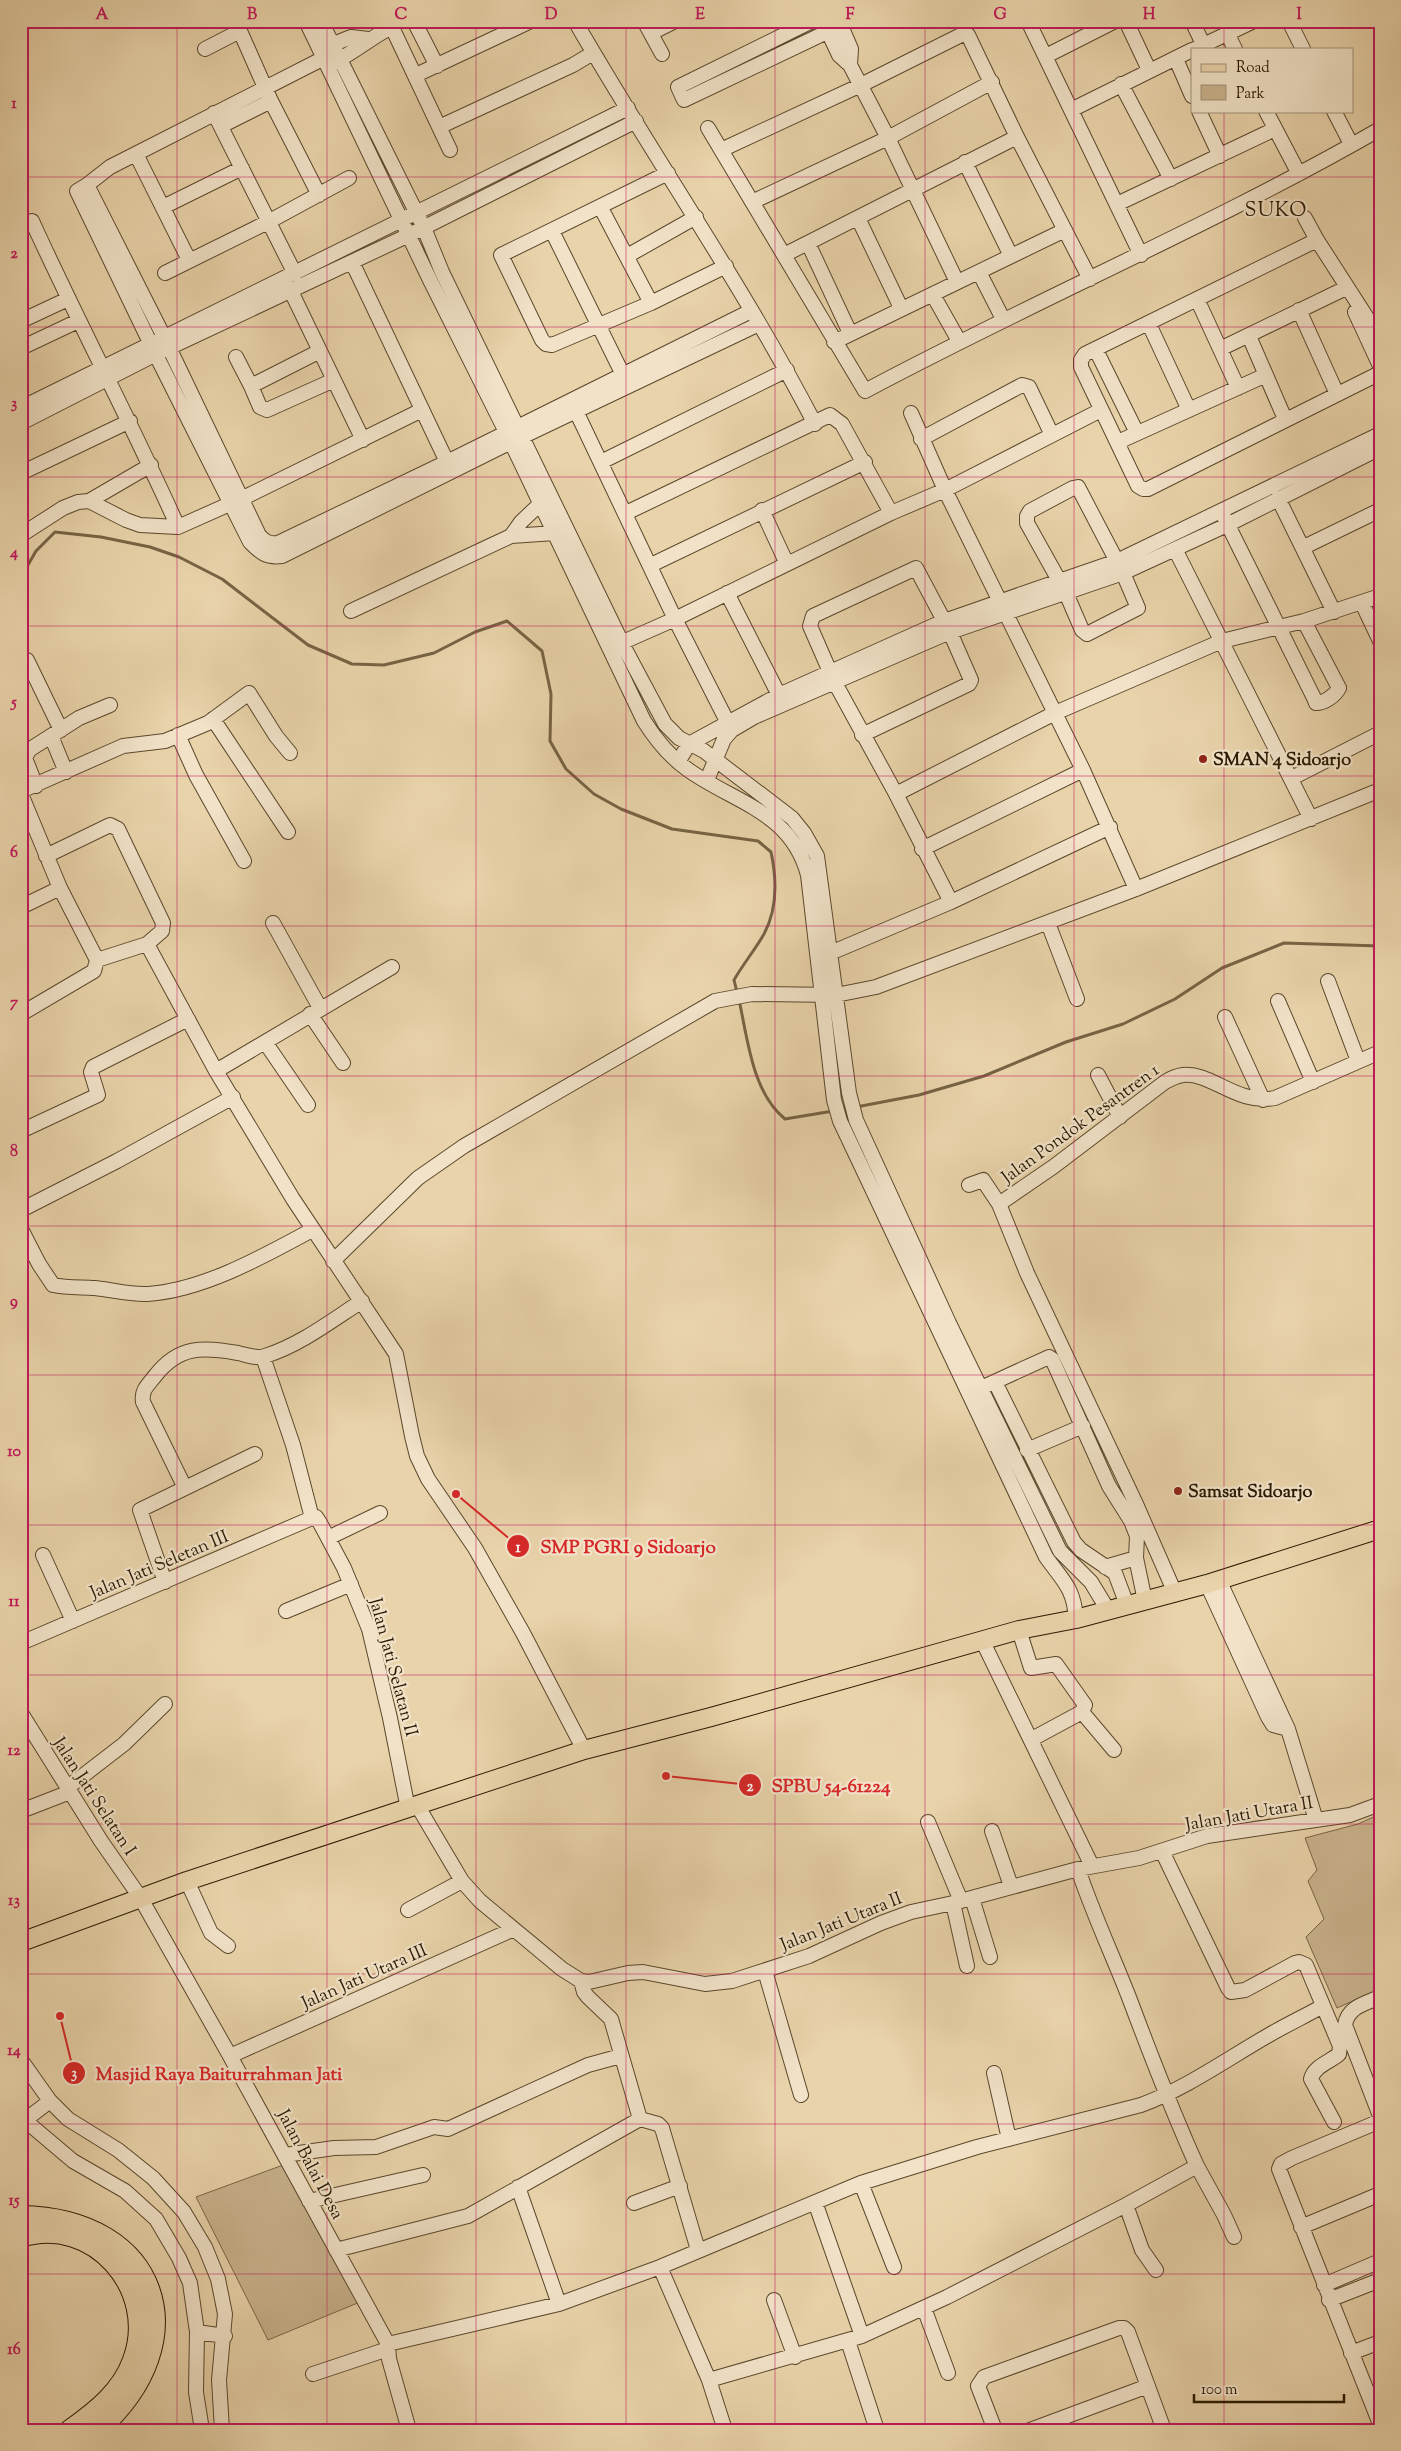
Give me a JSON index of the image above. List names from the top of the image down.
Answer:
{
  "streets": {
    "street": [
      "Jalan Pondok Pesantren 1",
      "Jalan Jati Seletan III",
      "Jalan Jati Selatan II",
      "Jalan Jati Selatan I",
      "Jalan Jati Utara II",
      "Jalan Jati Utara III",
      "Jalan Balai Desa"
    ]
  },
  "crossings": [
    ["Jalan Jati Seletan III", "Jalan Jati Selatan II"],
    ["Jalan Jati Selatan I", "Jalan Balai Desa"],
    ["Jalan Jati Utara III", "Jalan Balai Desa"]
  ],
  "districts": ["SUKO"],
  "places": [
    "SMAN 4 Sidoarjo",
    "Samsat Sidoarjo",
    "SMP PGRI 9 Sidoarjo",
    "SPBU 54-61224",
    "Masjid Raya Baiturrahman Jati"
  ],
  "legend": ["Road", "Park"],
  "scale_bar": "100 m",
  "grid": {
    "columns": [
      "A",
      "B",
      "C",
      "D",
      "E",
      "F",
      "G",
      "H",
      "I"
    ],
    "rows": [
      "1",
      "2",
      "3",
      "4",
      "5",
      "6",
      "7",
      "8",
      "9",
      "10",
      "11",
      "12",
      "13",
      "14",
      "15",
      "16"
    ]
  }
}
